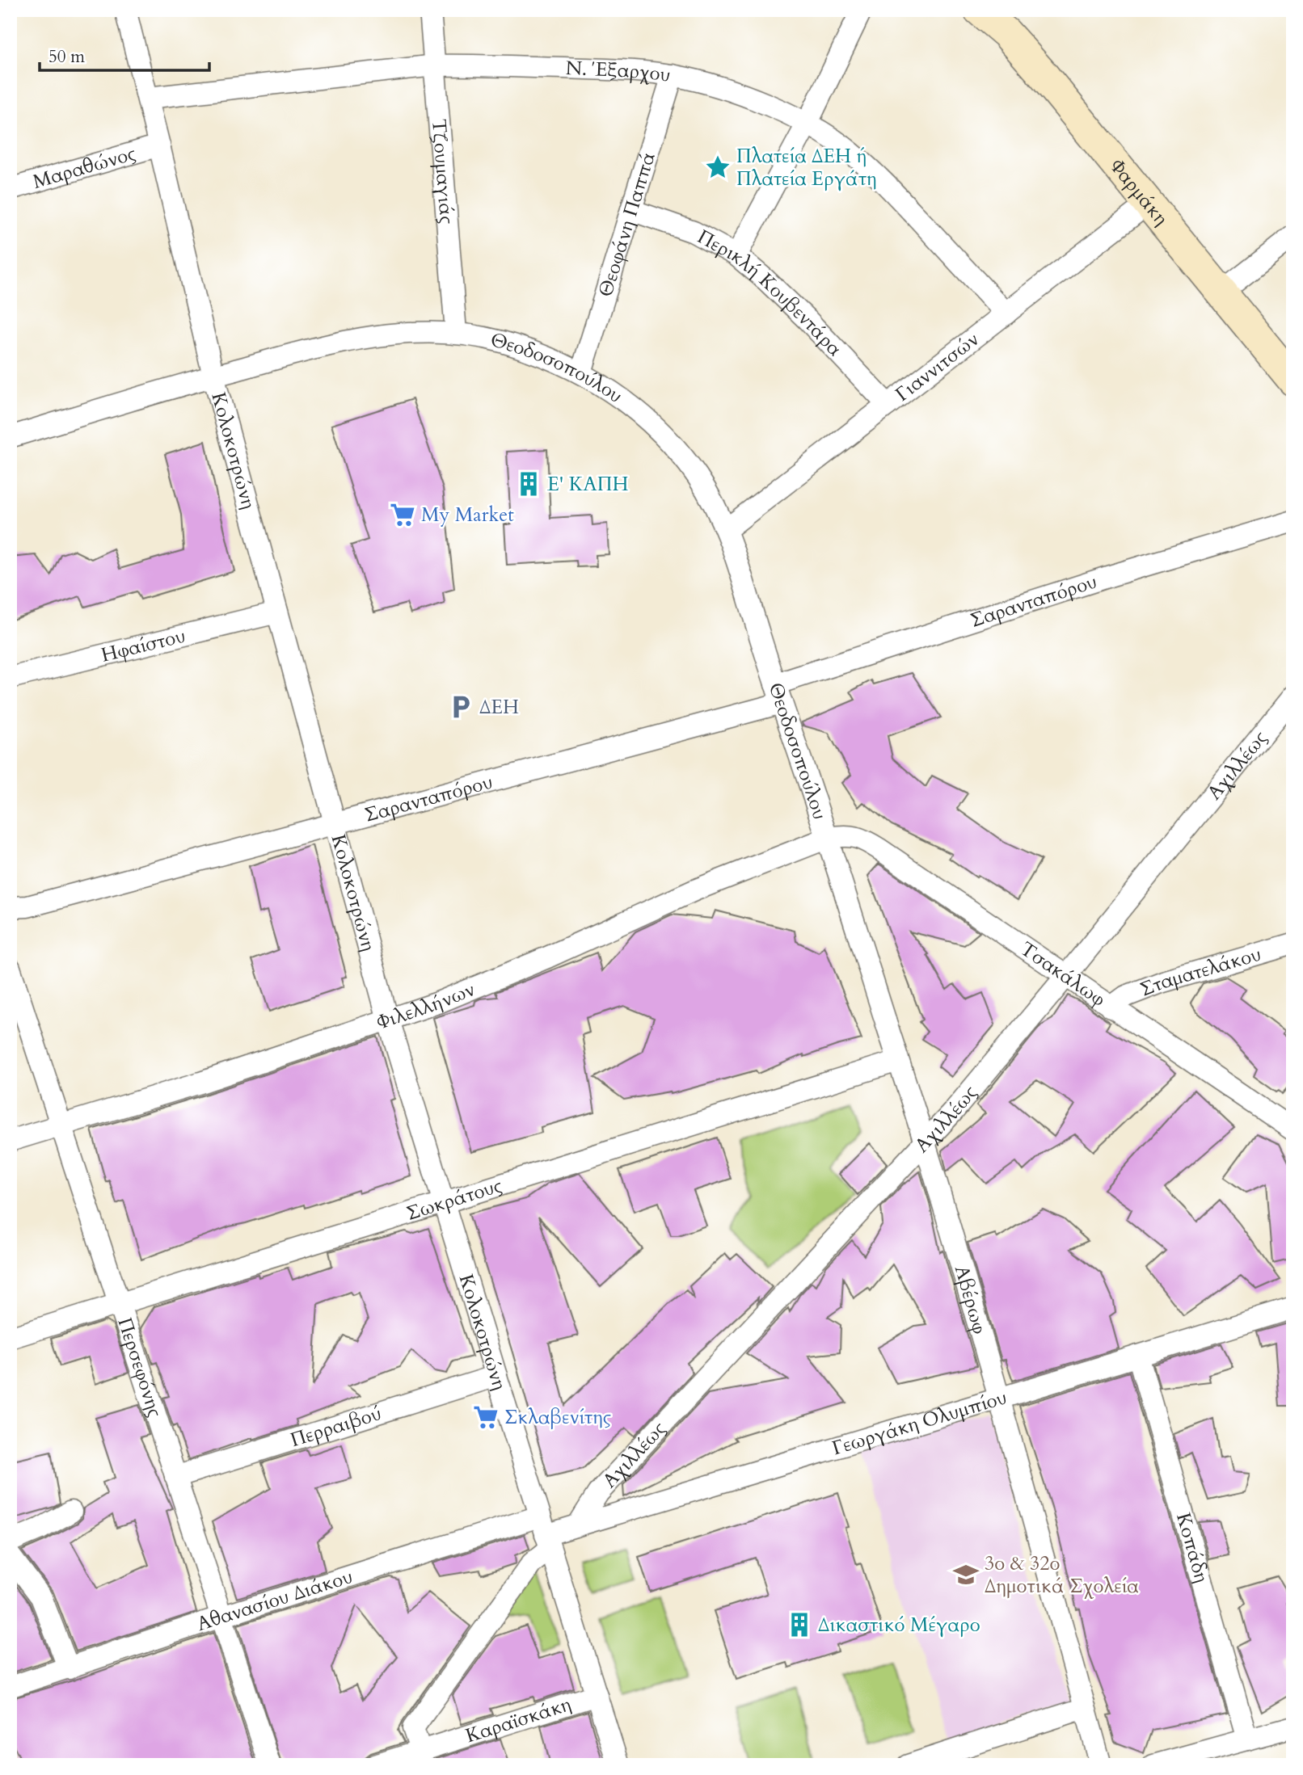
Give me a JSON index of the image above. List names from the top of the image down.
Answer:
{
  "streets": {
    "street": [
      "Ν. Έξαρχου",
      "Μαραθώνος",
      "Τζουμαγιάς",
      "Φαρμάκη",
      "Θεοφάνη Παππά",
      "Περικλή Κουβεντάρα",
      "Γιαννιτσών",
      "Θεοδοσοπούλου",
      "Κολοκοτρώνη",
      "Σαρανταπόρου",
      "Ηφαίστου",
      "Αχιλλέως",
      "Σταματελάκου",
      "Τσακάλωφ",
      "Φιλελλήνων",
      "Σωκράτους",
      "Αβέρωφ",
      "Περσεφόνης",
      "Γεωργάκη Ολυμπίου",
      "Περραιβού",
      "Κοπάδη",
      "Αθανασίου Διάκου",
      "Καραϊσκάκη"
    ]
  },
  "crossings": [
    ["Ν. Έξαρχου", "Τζουμαγιάς"],
    ["Ν. Έξαρχου", "Θεοφάνη Παππά"],
    ["Ν. Έξαρχου", "Γιαννιτσών"],
    ["Ν. Έξαρχου", "Κολοκοτρώνη"],
    ["Μαραθώνος", "Κολοκοτρώνη"],
    ["Τζουμαγιάς", "Θεοδοσοπούλου"],
    ["Φαρμάκη", "Γιαννιτσών"],
    ["Θεοφάνη Παππά", "Περικλή Κουβεντάρα"],
    ["Θεοφάνη Παππά", "Θεοδοσοπούλου"],
    ["Περικλή Κουβεντάρα", "Γιαννιτσών"],
    ["Γιαννιτσών", "Θεοδοσοπούλου"],
    ["Θεοδοσοπούλου", "Κολοκοτρώνη"],
    ["Θεοδοσοπούλου", "Σαρανταπόρου"],
    ["Θεοδοσοπούλου", "Τσακάλωφ"],
    ["Θεοδοσοπούλου", "Φιλελλήνων"],
    ["Θεοδοσοπούλου", "Αβέρωφ"],
    ["Κολοκοτρώνη", "Σαρανταπόρου"],
    ["Κολοκοτρώνη", "Ηφαίστου"],
    ["Κολοκοτρώνη", "Φιλελλήνων"],
    ["Κολοκοτρώνη", "Σωκράτους"],
    ["Κολοκοτρώνη", "Γεωργάκη Ολυμπίου"],
    ["Κολοκοτρώνη", "Περραιβού"],
    ["Κολοκοτρώνη", "Αθανασίου Διάκου"],
    ["Κολοκοτρώνη", "Καραϊσκάκη"],
    ["Αχιλλέως", "Τσακάλωφ"],
    ["Αχιλλέως", "Αβέρωφ"],
    ["Αχιλλέως", "Γεωργάκη Ολυμπίου"],
    ["Σταματελάκου", "Τσακάλωφ"],
    ["Τσακάλωφ", "Φιλελλήνων"],
    ["Τσακάλωφ", "Αβέρωφ"],
    ["Φιλελλήνων", "Αβέρωφ"],
    ["Φιλελλήνων", "Περσεφόνης"],
    ["Σωκράτους", "Αβέρωφ"],
    ["Σωκράτους", "Περσεφόνης"],
    ["Αβέρωφ", "Γεωργάκη Ολυμπίου"],
    ["Περσεφόνης", "Περραιβού"],
    ["Περσεφόνης", "Αθανασίου Διάκου"],
    ["Γεωργάκη Ολυμπίου", "Κοπάδη"],
    ["Γεωργάκη Ολυμπίου", "Αθανασίου Διάκου"]
  ],
  "places": {
    "place": ["Πλατεία ΔΕΗ ή Πλατεία Εργάτη"],
    "building": ["Ε' ΚΑΠΗ", "Δικαστικό Μέγαρο"],
    "supermarket": ["My Market", "Σκλαβενίτης"],
    "parking": ["ΔΕΗ"],
    "school or university": ["3ο & 32ο Δημοτικά Σχολεία"]
  },
  "scale_bar": "50 m"
}
